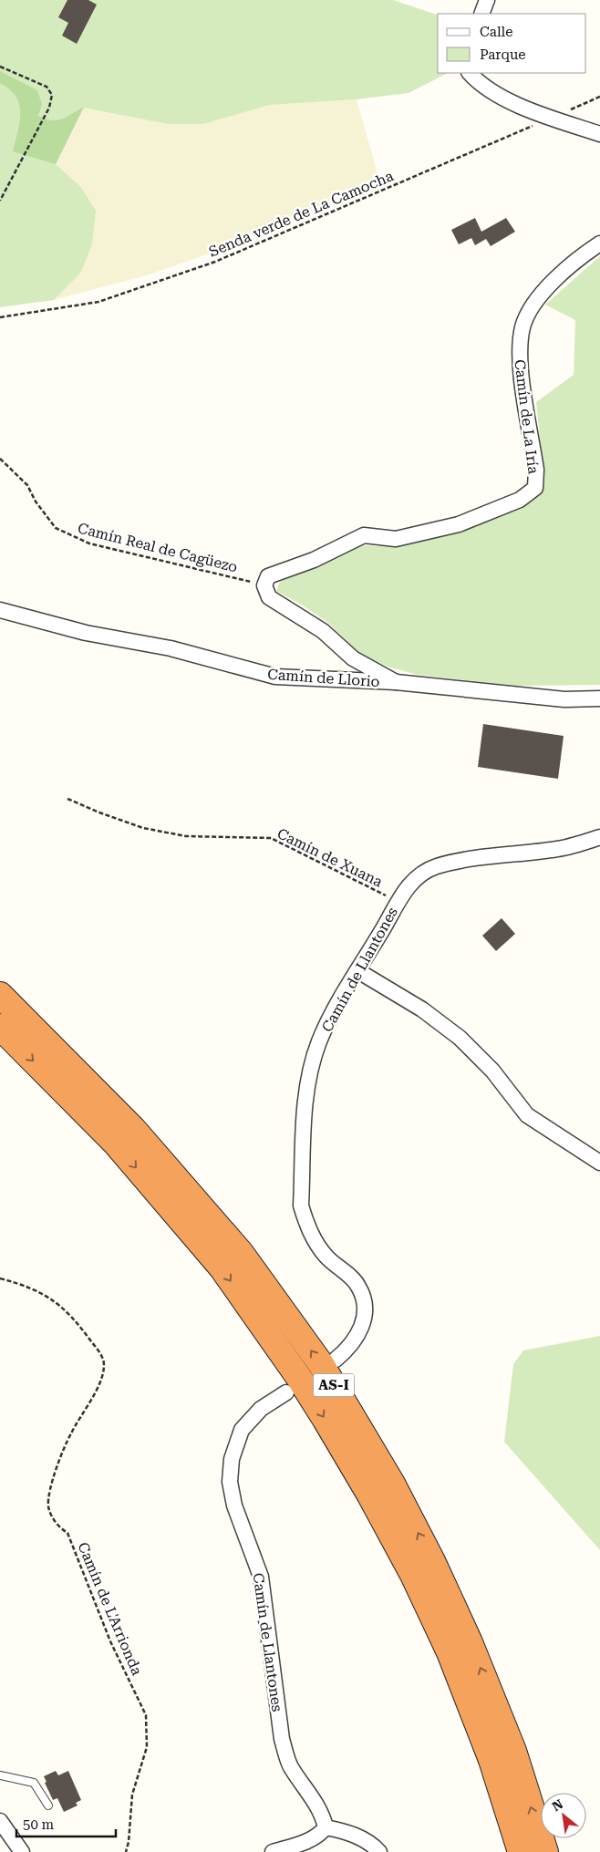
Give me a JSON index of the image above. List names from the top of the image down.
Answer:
{
  "streets": {
    "highway": ["AS-I"],
    "street": ["Camín de La Iría", "Camín de Llorio", "Camín de Llantones"],
    "path": [
      "Senda verde de La Camocha",
      "Camín Real de Cagüezo",
      "Camín de Xuana",
      "Camín de L'Arrionda"
    ]
  },
  "crossings": [
    ["Camín de La Iría", "Camín Real de Cagüezo"],
    ["Camín de Xuana", "Camín de Llantones"]
  ],
  "legend": ["Calle", "Parque"],
  "scale_bar": "50 m",
  "north": "top left"
}
